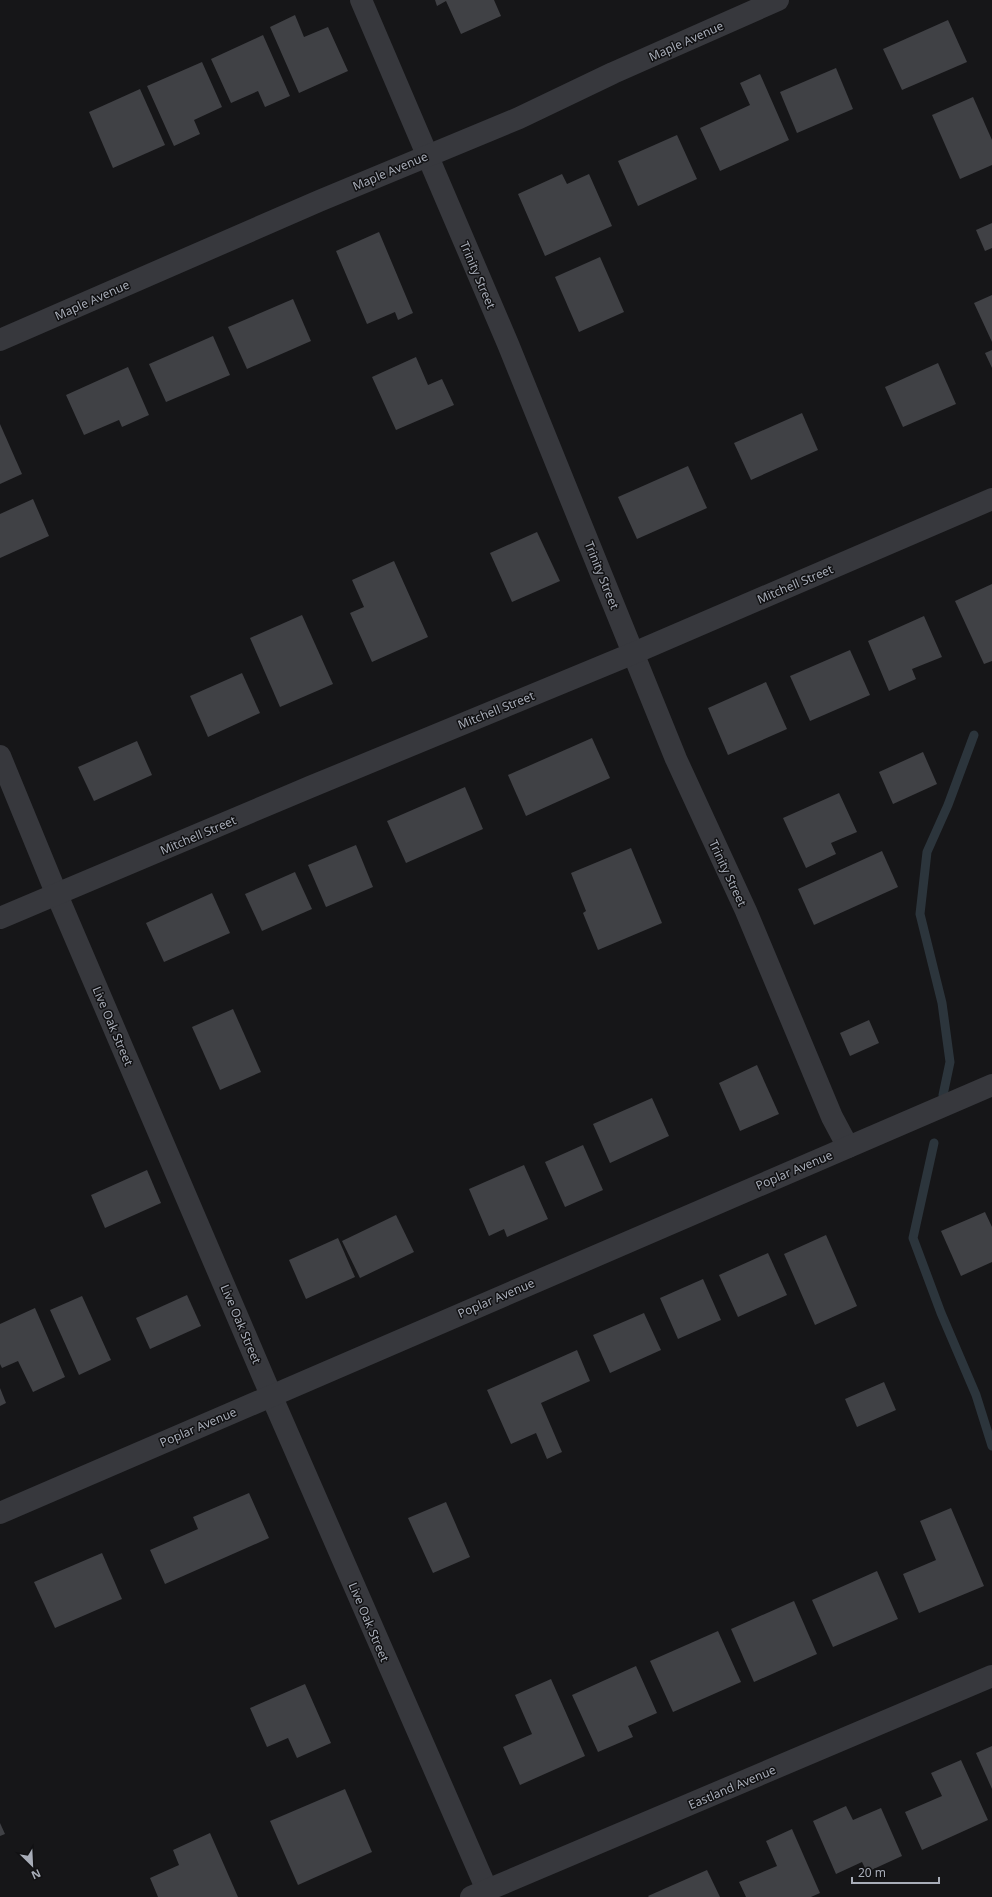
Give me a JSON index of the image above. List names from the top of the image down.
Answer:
{
  "streets": {
    "street": [
      "Maple Avenue",
      "Trinity Street",
      "Mitchell Street",
      "Live Oak Street",
      "Poplar Avenue",
      "Eastland Avenue"
    ]
  },
  "crossings": [
    ["Maple Avenue", "Trinity Street"],
    ["Trinity Street", "Mitchell Street"],
    ["Trinity Street", "Poplar Avenue"],
    ["Mitchell Street", "Live Oak Street"],
    ["Live Oak Street", "Poplar Avenue"],
    ["Live Oak Street", "Eastland Avenue"]
  ],
  "scale_bar": "20 m",
  "north": "bottom right"
}
